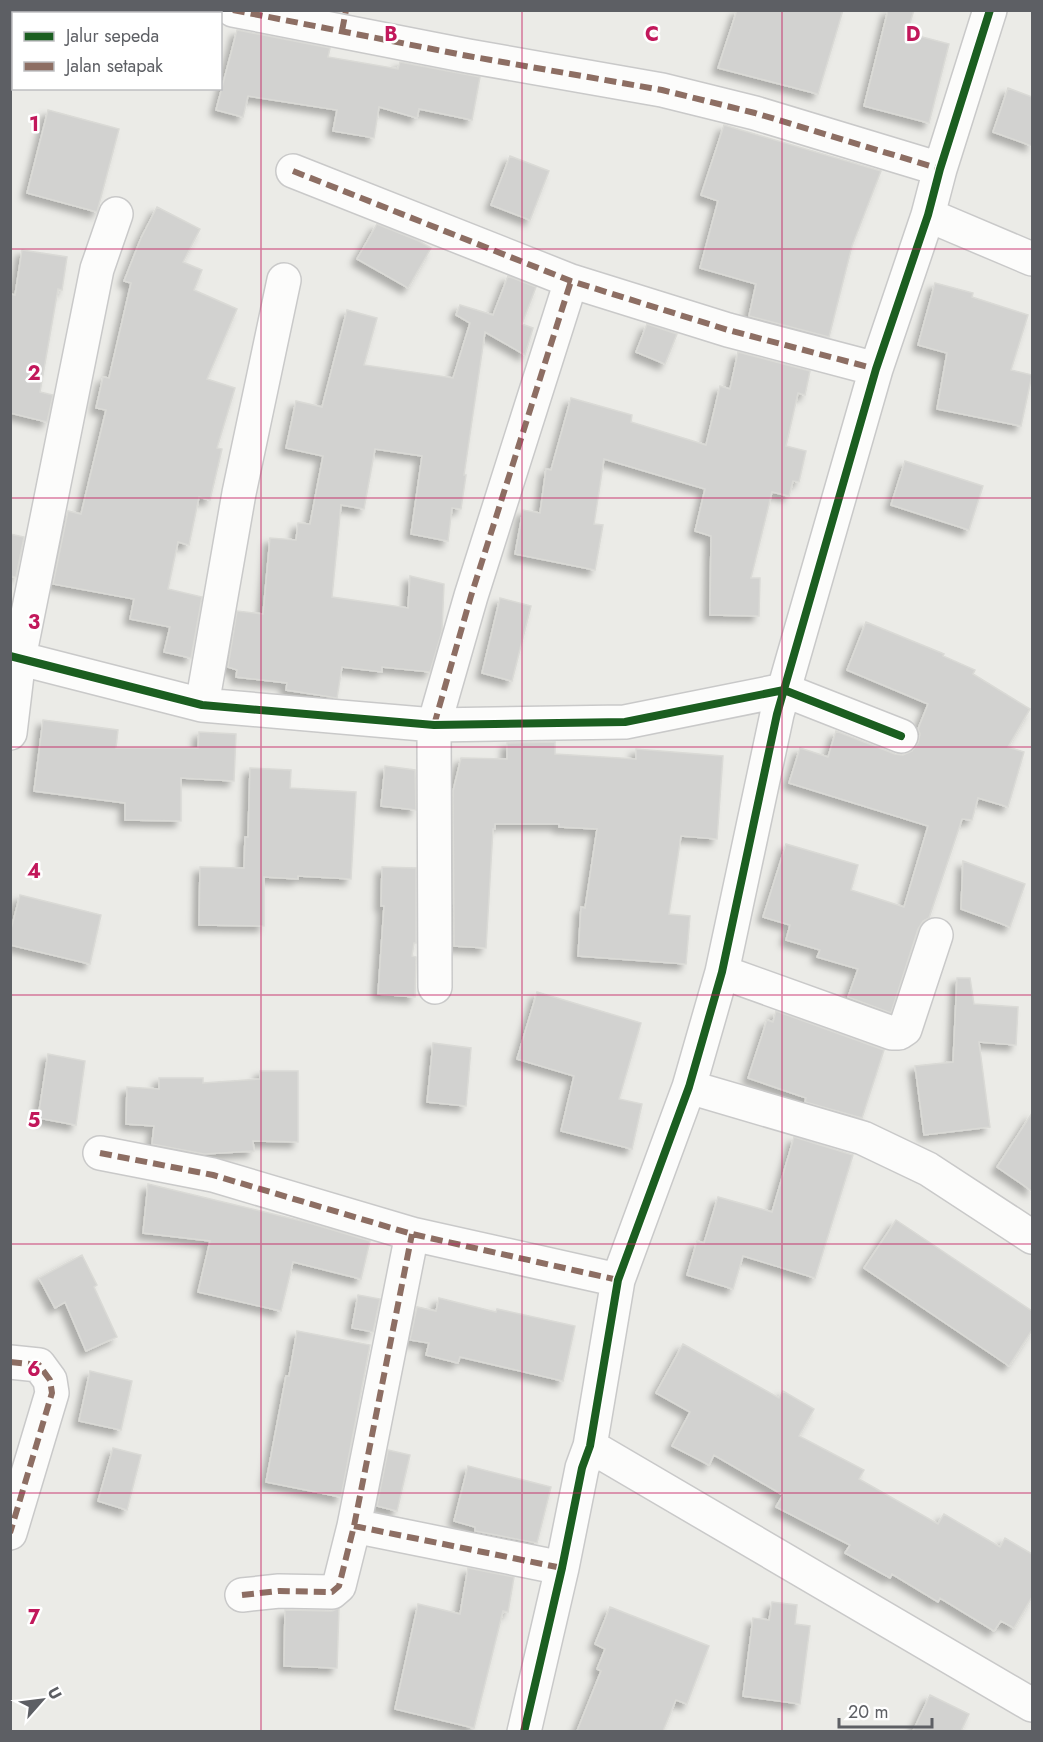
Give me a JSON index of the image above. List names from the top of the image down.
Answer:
{
  "legend": ["Jalur sepeda", "Jalan setapak"],
  "scale_bar": "20 m",
  "north": "top right",
  "grid": {
    "columns": ["B", "C", "D"],
    "rows": [
      "1",
      "2",
      "3",
      "4",
      "5",
      "6",
      "7"
    ]
  }
}
